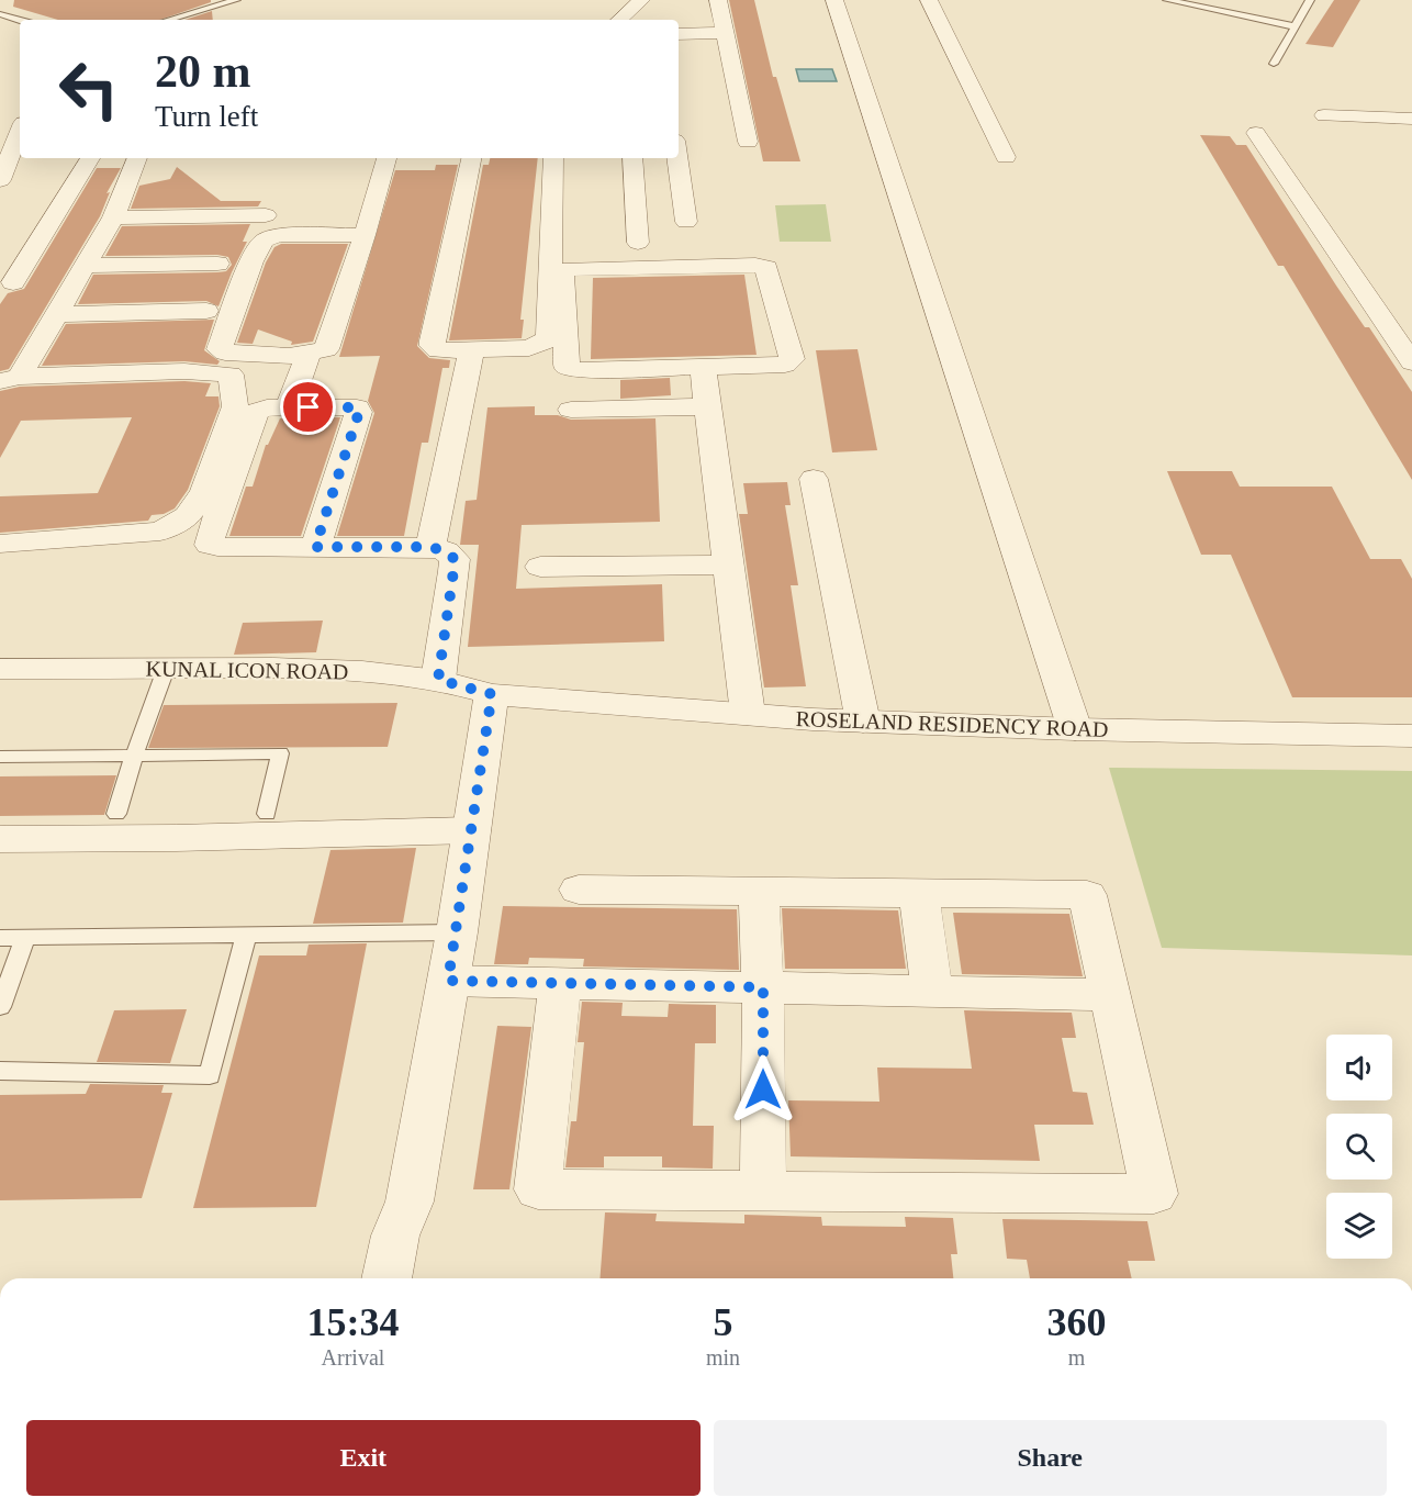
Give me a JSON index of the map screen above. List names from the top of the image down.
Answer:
{
  "streets": {
    "street": ["KUNAL ICON ROAD", "ROSELAND RESIDENCY ROAD"]
  },
  "crossings": [
    ["KUNAL ICON ROAD", "ROSELAND RESIDENCY ROAD"]
  ],
  "page": {
    "turn": ["20 m", "Turn left"],
    "eta": [
      "15:34",
      "Arrival",
      "5",
      "min",
      "360",
      "m"
    ],
    "buttons": ["Exit", "Share"]
  }
}
